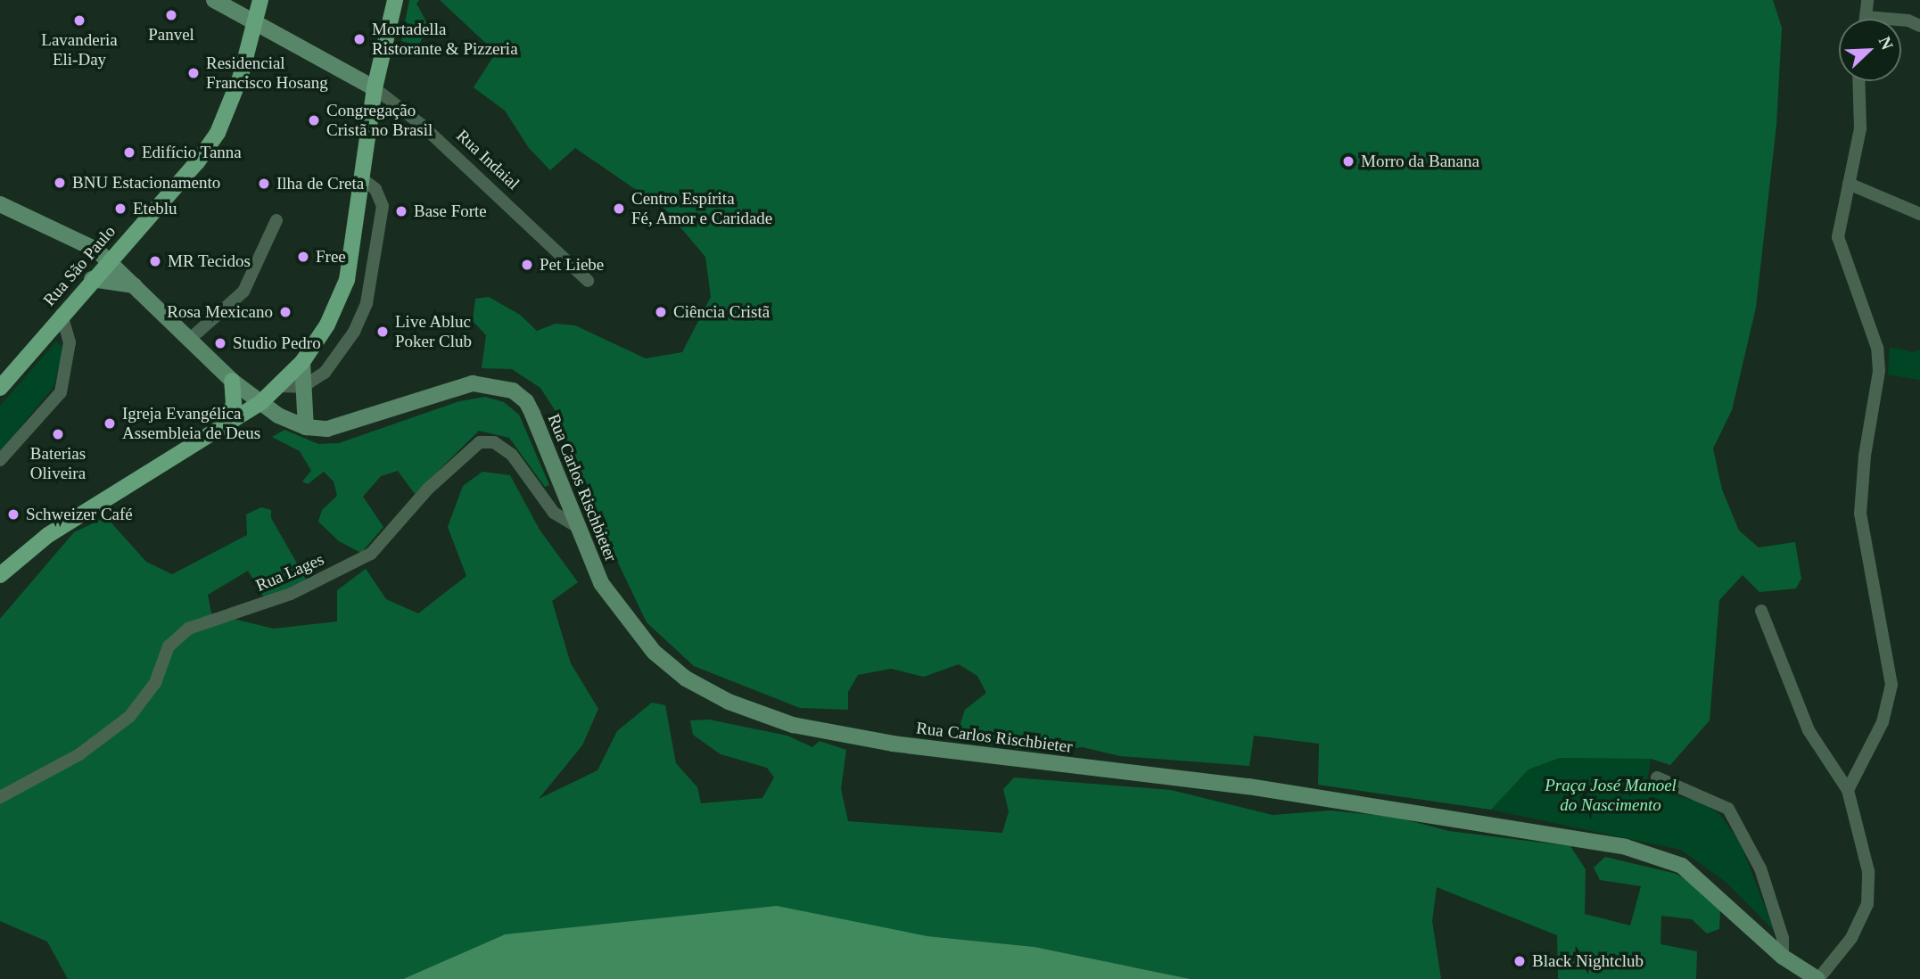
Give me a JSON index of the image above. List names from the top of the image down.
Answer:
{
  "streets": {
    "main road": ["Rua São Paulo"],
    "street": ["Rua Indaial", "Rua Carlos Rischbieter", "Rua Lages"]
  },
  "crossings": [
    ["Rua Indaial", "Rua São Paulo"],
    ["Rua São Paulo", "Rua Carlos Rischbieter"],
    ["Rua Carlos Rischbieter", "Rua Lages"]
  ],
  "parks": ["Praça José Manoel do Nascimento"],
  "places": [
    "Panvel",
    "Lavanderia Eli-Day",
    "Mortadella Ristorante & Pizzeria",
    "Residencial Francisco Hosang",
    "Congregação Cristã no Brasil",
    "Edifício Tanna",
    "Morro da Banana",
    "BNU Estacionamento",
    "Ilha de Creta",
    "Eteblu",
    "Centro Espírita Fé, Amor e Caridade",
    "Base Forte",
    "Free",
    "MR Tecidos",
    "Pet Liebe",
    "Rosa Mexicano",
    "Ciência Cristã",
    "Live Abluc Poker Club",
    "Studio Pedro",
    "Igreja Evangélica Assembleia de Deus",
    "Baterias Oliveira",
    "Schweizer Café",
    "Black Nightclub"
  ],
  "north": "top right"
}
